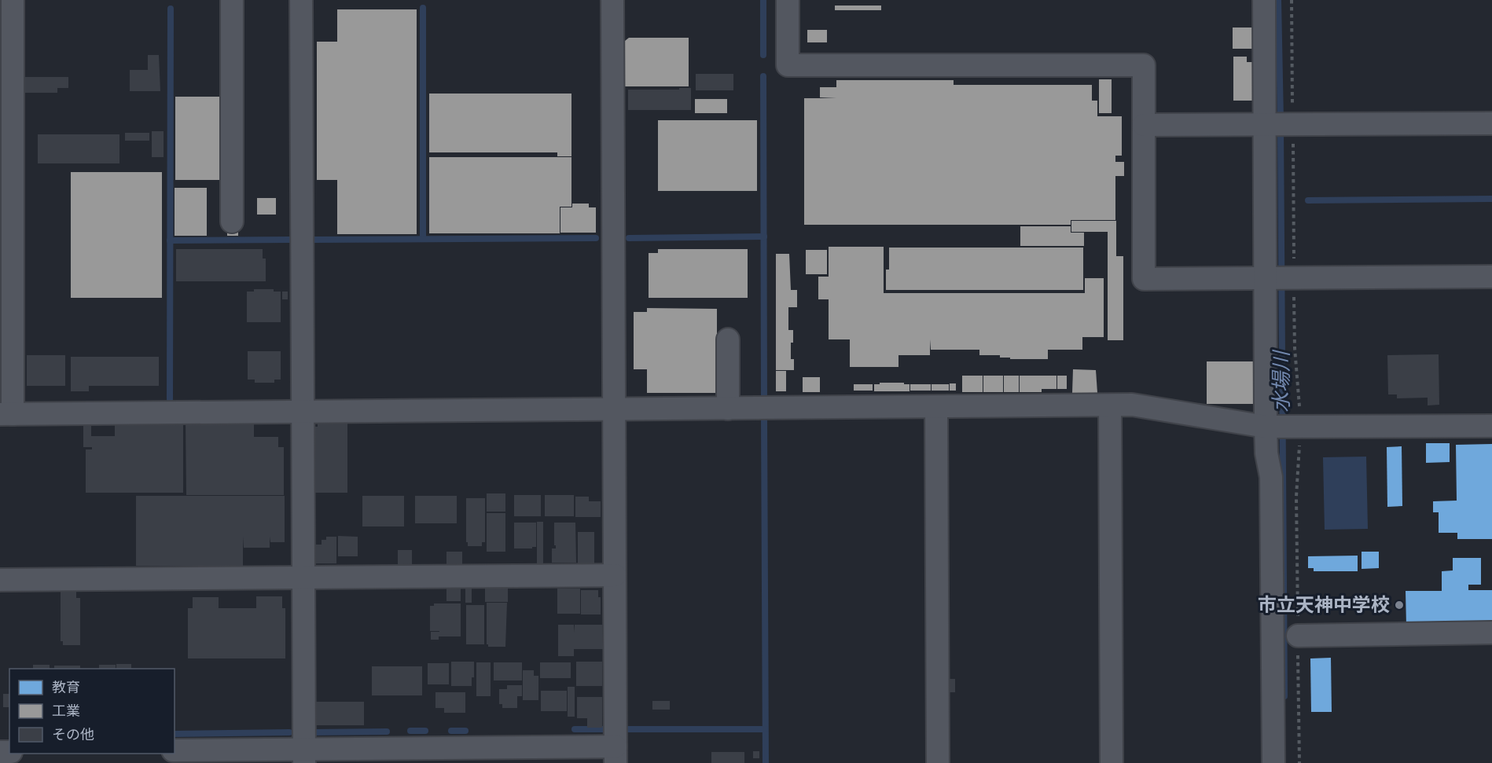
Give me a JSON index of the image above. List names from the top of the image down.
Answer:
{
  "water": ["水場川"],
  "places": ["市立天神中学校"],
  "legend": ["教育", "工業", "その他"]
}
